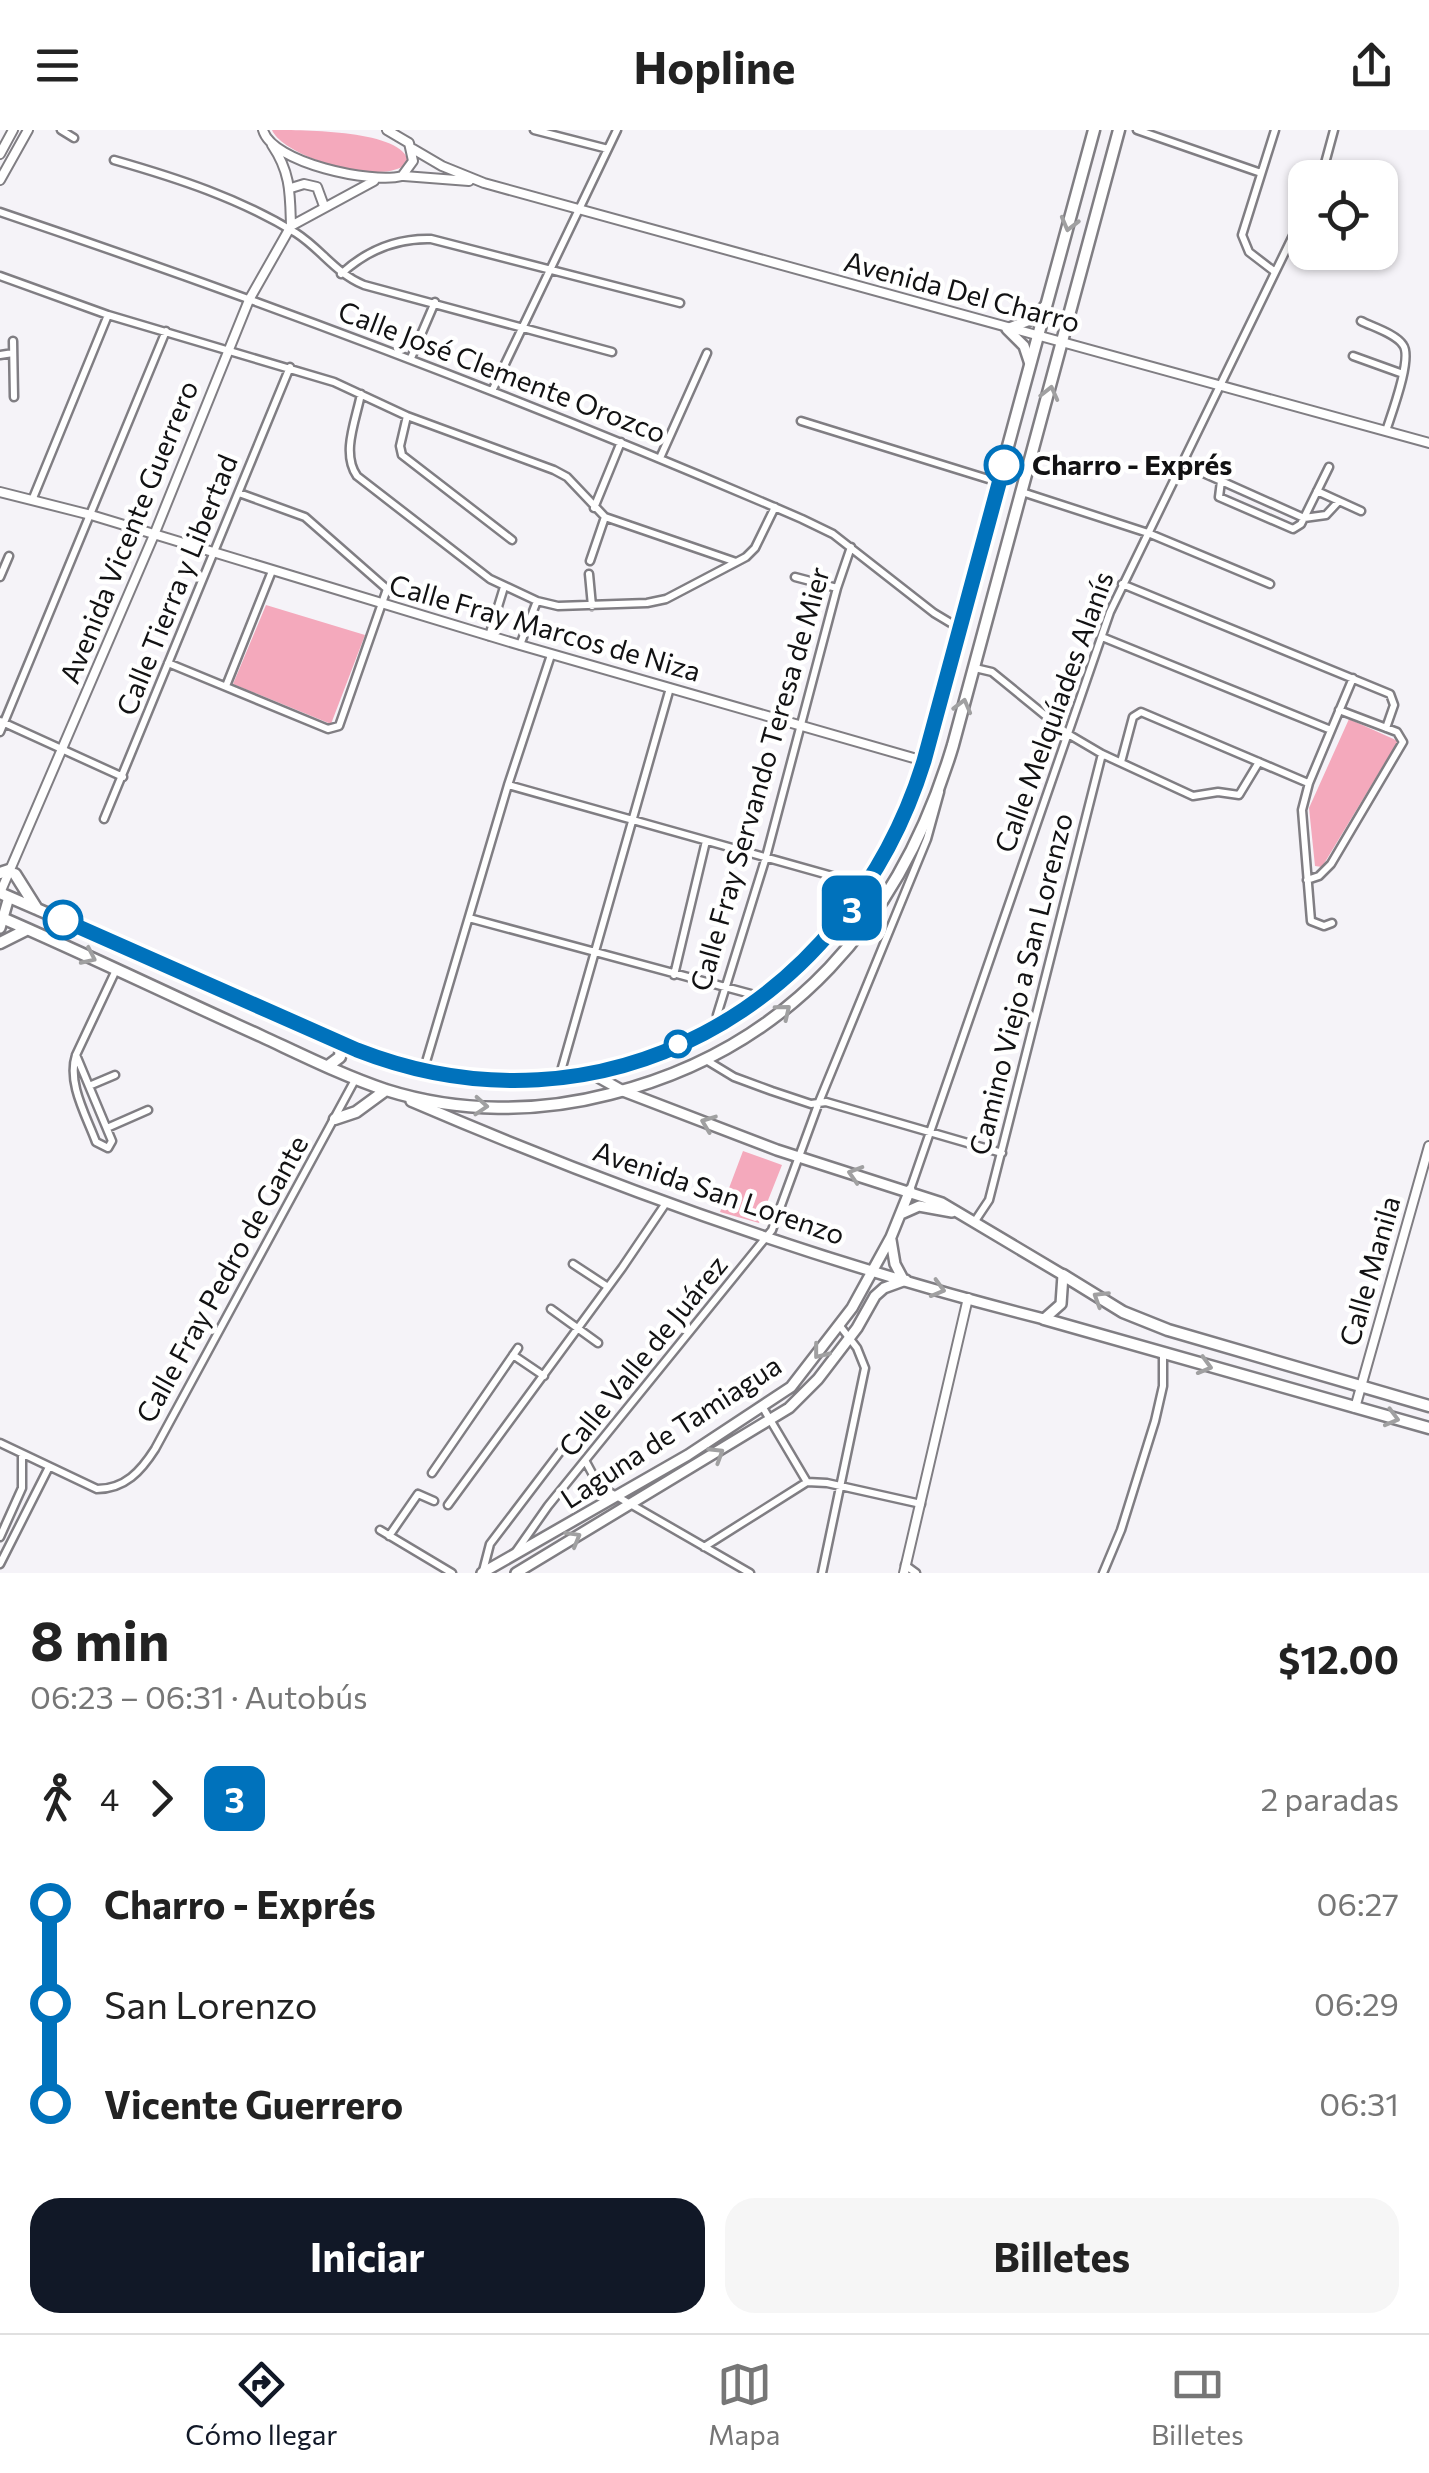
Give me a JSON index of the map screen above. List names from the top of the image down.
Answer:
{
  "streets": {
    "main road": ["Avenida Vicente Guerrero", "Avenida San Lorenzo", "Laguna de Tamiagua"],
    "street": [
      "Avenida Del Charro",
      "Calle José Clemente Orozco",
      "Calle Tierra y Libertad",
      "Calle Fray Marcos de Niza",
      "Calle Melquíades Alanís",
      "Calle Fray Servando Teresa de Mier",
      "Camino Viejo a San Lorenzo",
      "Calle Manila",
      "Calle Fray Pedro de Gante",
      "Calle Valle de Juárez"
    ]
  },
  "crossings": [
    ["Avenida Del Charro", "Calle Melquíades Alanís"],
    ["Calle José Clemente Orozco", "Avenida Vicente Guerrero"],
    ["Calle José Clemente Orozco", "Calle Fray Servando Teresa de Mier"],
    ["Avenida Vicente Guerrero", "Calle Fray Marcos de Niza"],
    ["Calle Tierra y Libertad", "Calle Fray Marcos de Niza"],
    ["Calle Fray Marcos de Niza", "Calle Fray Servando Teresa de Mier"],
    ["Calle Melquíades Alanís", "Laguna de Tamiagua"],
    ["Avenida San Lorenzo", "Calle Valle de Juárez"],
    ["Avenida San Lorenzo", "Laguna de Tamiagua"],
    ["Calle Valle de Juárez", "Laguna de Tamiagua"]
  ],
  "places": ["Charro - Exprés"],
  "lines": ["bus line 3"],
  "page": {
    "header": "Hopline",
    "on_map": "3",
    "heading": ["8 min", "06:23 – 06:31 · Autobús", "$12.00"],
    "legs": ["4", "3", "2 paradas"],
    "list": [
      {
        "name": "Charro - Exprés",
        "value": "06:27"
      },
      {
        "name": "San Lorenzo",
        "value": "06:29"
      },
      {
        "name": "Vicente Guerrero",
        "value": "06:31"
      }
    ],
    "buttons": ["Iniciar", "Billetes"],
    "tabs": ["Cómo llegar", "Mapa", "Billetes"]
  }
}
